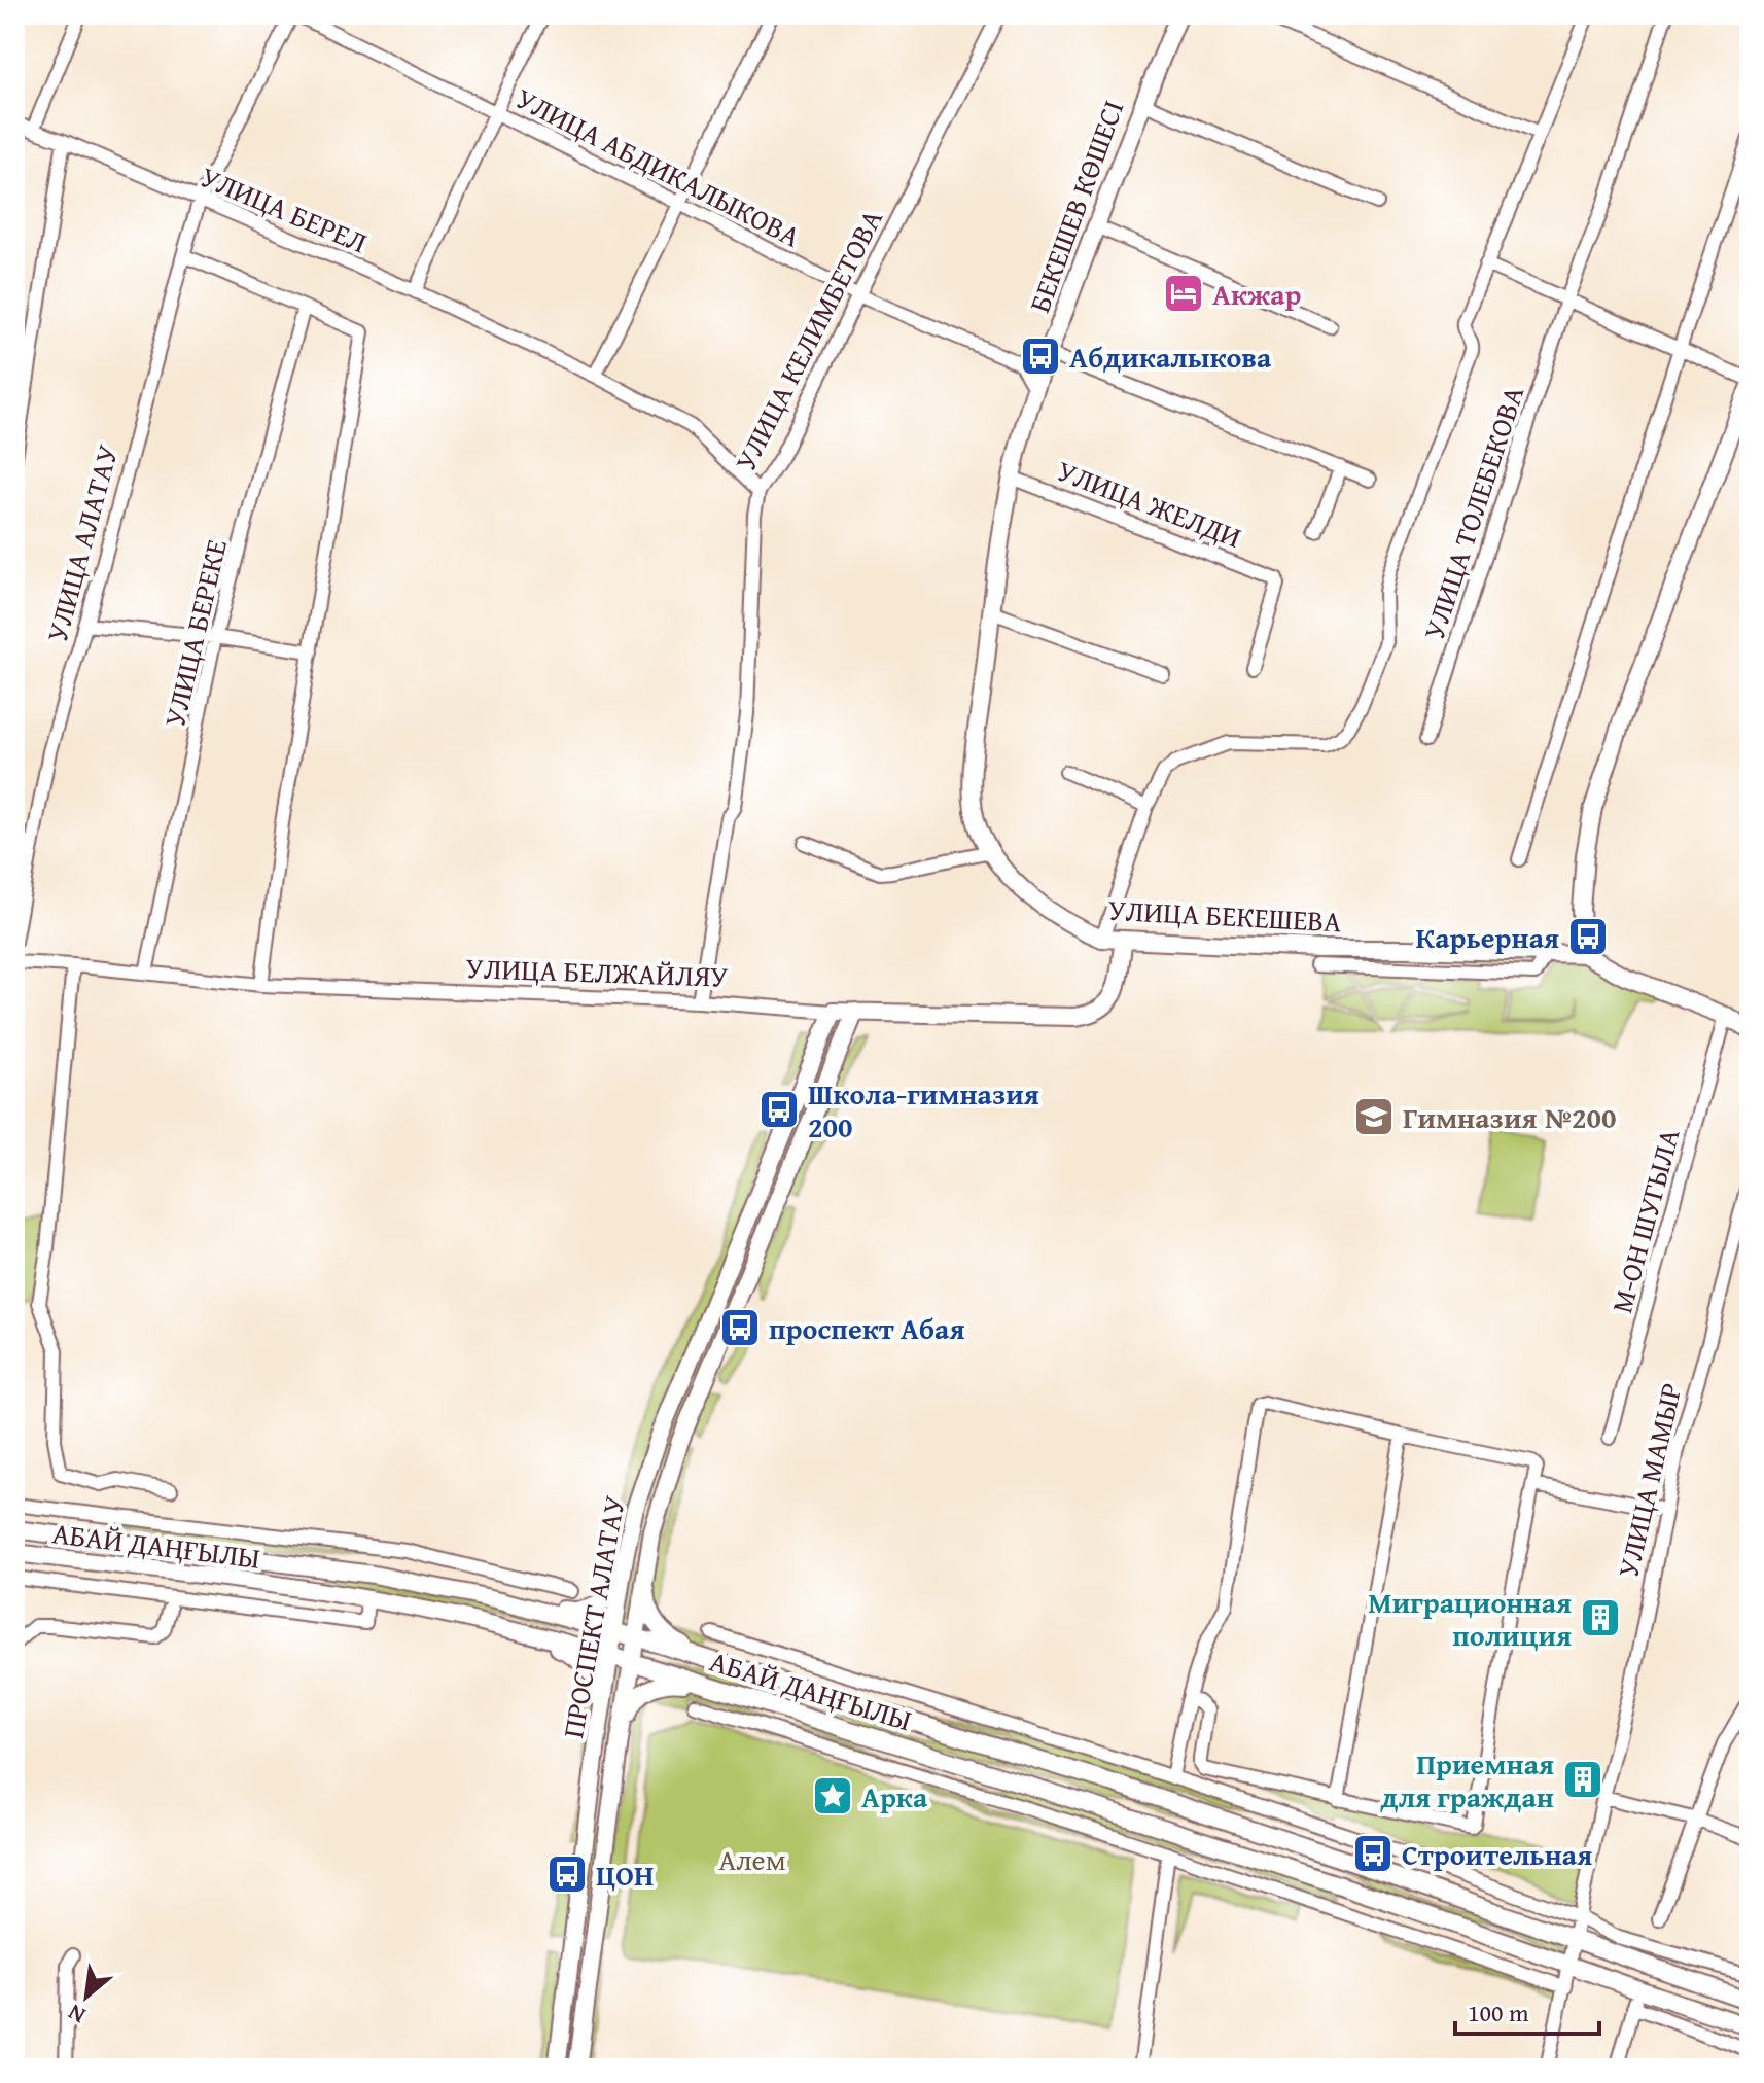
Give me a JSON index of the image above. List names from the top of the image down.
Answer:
{
  "streets": {
    "main road": [
      "БЕКЕШЕВ КӨШЕСІ",
      "УЛИЦА БЕКЕШЕВА",
      "УЛИЦА БЕЛЖАЙЛЯУ",
      "АБАЙ ДАҢҒЫЛЫ",
      "ПРОСПЕКТ АЛАТАУ"
    ],
    "street": [
      "УЛИЦА АБДИКАЛЫКОВА",
      "УЛИЦА БЕРЕЛ",
      "УЛИЦА КЕЛИМБЕТОВА",
      "УЛИЦА ЖЕЛДИ",
      "УЛИЦА ТОЛЕБЕКОВА",
      "УЛИЦА АЛАТАУ",
      "УЛИЦА БЕРЕКЕ",
      "М-ОН ШУГЫЛА",
      "УЛИЦА МАМЫР"
    ]
  },
  "crossings": [
    ["УЛИЦА АБДИКАЛЫКОВА", "БЕКЕШЕВ КӨШЕСІ"],
    ["УЛИЦА АБДИКАЛЫКОВА", "УЛИЦА КЕЛИМБЕТОВА"],
    ["УЛИЦА АБДИКАЛЫКОВА", "УЛИЦА АЛАТАУ"],
    ["БЕКЕШЕВ КӨШЕСІ", "УЛИЦА ЖЕЛДИ"],
    ["БЕКЕШЕВ КӨШЕСІ", "УЛИЦА БЕКЕШЕВА"],
    ["УЛИЦА БЕРЕЛ", "УЛИЦА КЕЛИМБЕТОВА"],
    ["УЛИЦА БЕРЕЛ", "УЛИЦА АЛАТАУ"],
    ["УЛИЦА КЕЛИМБЕТОВА", "УЛИЦА БЕЛЖАЙЛЯУ"],
    ["УЛИЦА БЕРЕКЕ", "УЛИЦА БЕЛЖАЙЛЯУ"],
    ["УЛИЦА БЕКЕШЕВА", "УЛИЦА БЕЛЖАЙЛЯУ"],
    ["УЛИЦА БЕЛЖАЙЛЯУ", "ПРОСПЕКТ АЛАТАУ"],
    ["УЛИЦА МАМЫР", "АБАЙ ДАҢҒЫЛЫ"],
    ["АБАЙ ДАҢҒЫЛЫ", "ПРОСПЕКТ АЛАТАУ"]
  ],
  "parks": ["Алем"],
  "places": {
    "hotel": ["Акжар"],
    "bus stop": [
      "Абдикалыкова",
      "Карьерная",
      "Школа-гимназия 200",
      "проспект Абая",
      "Строительная",
      "ЦОН"
    ],
    "school or university": ["Гимназия №200"],
    "building": ["Миграционная полиция", "Приемная для граждан"],
    "place": ["Арка"]
  },
  "scale_bar": "100 m",
  "north": "bottom left"
}
